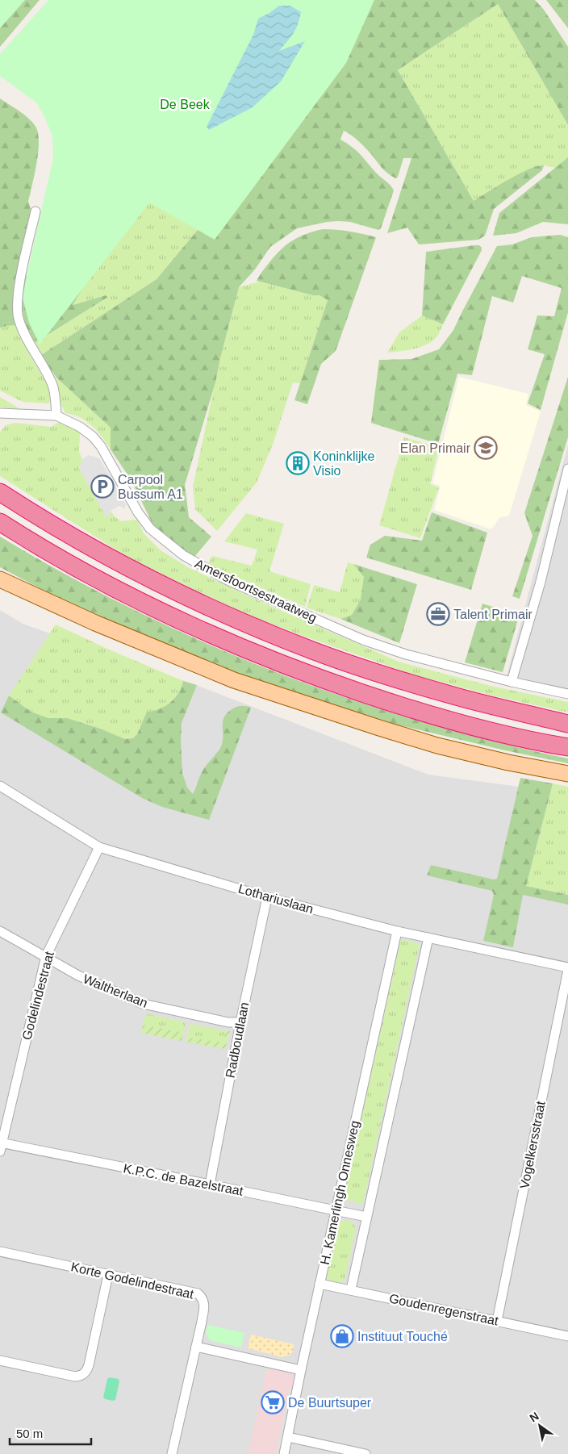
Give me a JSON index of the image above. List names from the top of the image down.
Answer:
{
  "streets": {
    "street": [
      "Amersfoortsestraatweg",
      "Lothariuslaan",
      "Waltherlaan",
      "Godelindestraat",
      "Radboudlaan",
      "Vogelkersstraat",
      "K.P.C. de Bazelstraat",
      "H. Kamerlingh Onnesweg",
      "Korte Godelindestraat",
      "Goudenregenstraat"
    ]
  },
  "crossings": [
    ["Lothariuslaan", "Godelindestraat"],
    ["Lothariuslaan", "Radboudlaan"],
    ["Lothariuslaan", "Vogelkersstraat"],
    ["Lothariuslaan", "H. Kamerlingh Onnesweg"],
    ["Waltherlaan", "Godelindestraat"],
    ["Waltherlaan", "Radboudlaan"],
    ["Godelindestraat", "K.P.C. de Bazelstraat"],
    ["Radboudlaan", "K.P.C. de Bazelstraat"],
    ["Vogelkersstraat", "Goudenregenstraat"],
    ["K.P.C. de Bazelstraat", "H. Kamerlingh Onnesweg"],
    ["H. Kamerlingh Onnesweg", "Goudenregenstraat"]
  ],
  "parks": ["De Beek"],
  "places": {
    "school or university": ["Elan Primair"],
    "building": ["Koninklijke Visio"],
    "parking": ["Carpool Bussum A1"],
    "office": ["Talent Primair"],
    "shop": ["Instituut Touché"],
    "supermarket": ["De Buurtsuper"]
  },
  "scale_bar": "50 m",
  "north": "top left"
}
